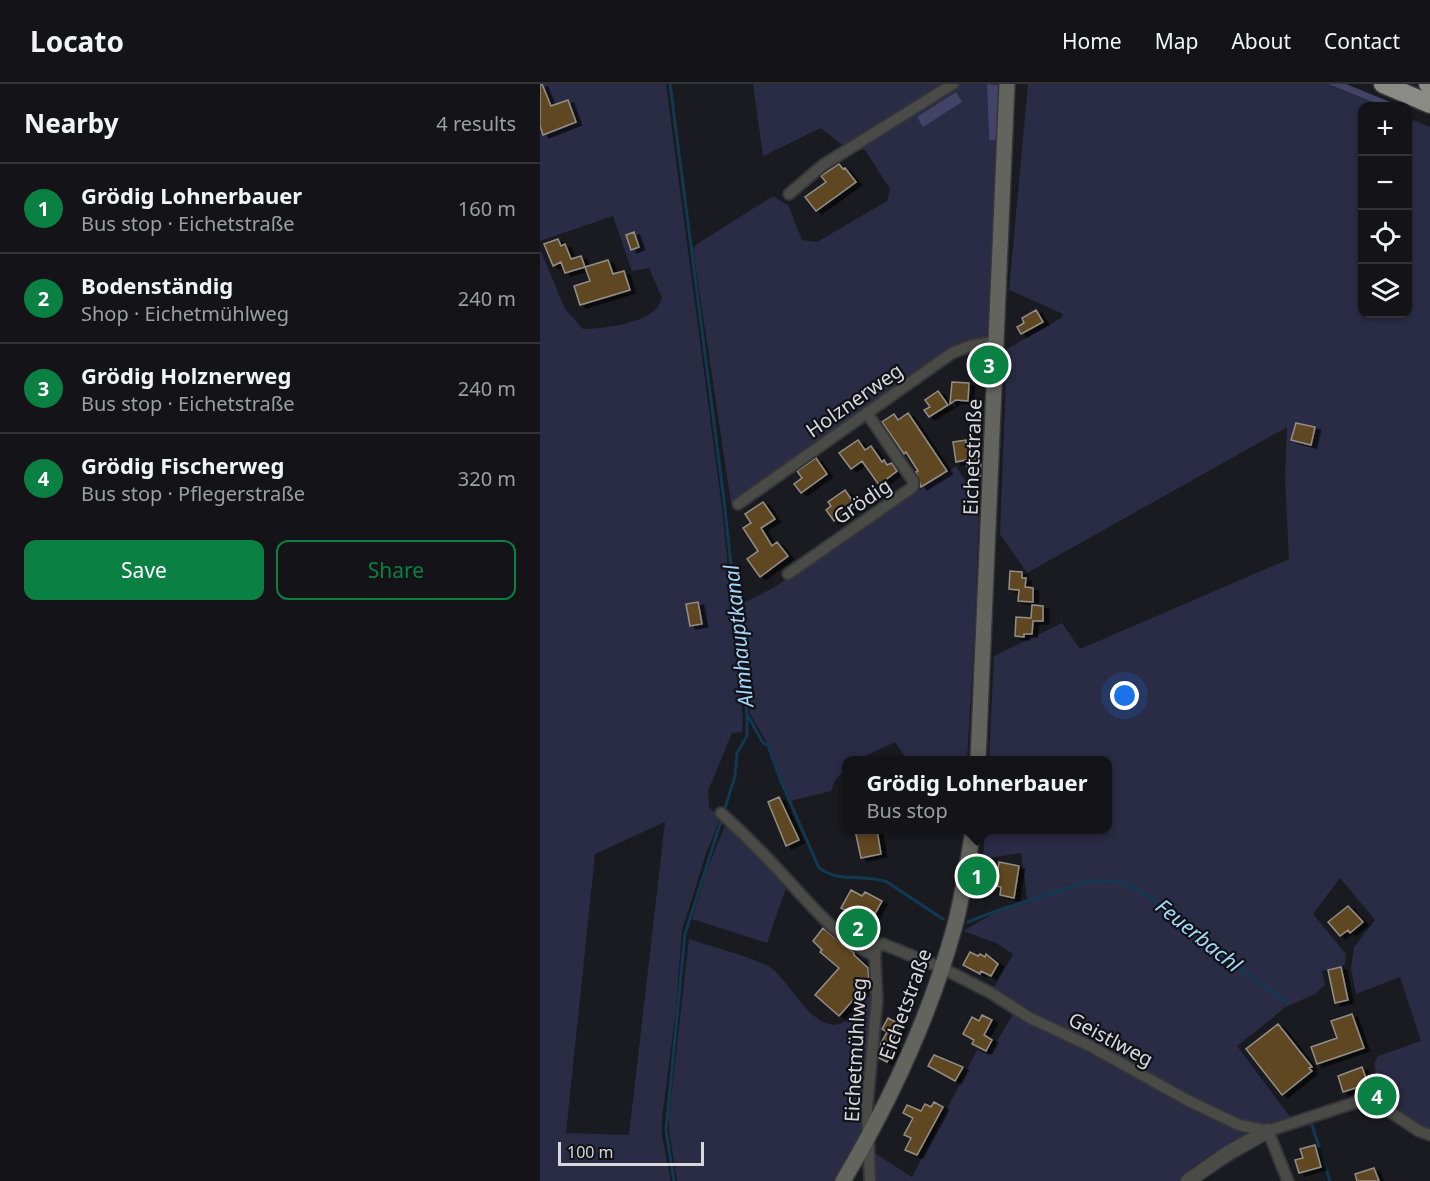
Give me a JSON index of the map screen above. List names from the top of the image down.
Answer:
{
  "streets": {
    "main road": ["Eichetstraße"],
    "street": [
      "Holznerweg",
      "Grödig",
      "Geistlweg",
      "Eichetmühlweg"
    ]
  },
  "crossings": [
    ["Holznerweg", "Eichetstraße"],
    ["Holznerweg", "Grödig"],
    ["Eichetstraße", "Geistlweg"],
    ["Eichetstraße", "Eichetmühlweg"],
    ["Geistlweg", "Eichetmühlweg"]
  ],
  "water": ["Almhauptkanal", "Feuerbachl"],
  "scale_bar": "100 m",
  "page": {
    "header": "Locato",
    "nav": [
      "Home",
      "Map",
      "About",
      "Contact"
    ],
    "heading": ["Nearby", "4 results"],
    "map_buttons": ["+", "−"],
    "list": [
      {
        "mark": "1",
        "name": "Grödig Lohnerbauer",
        "note": "Bus stop · Eichetstraße",
        "value": "160 m"
      },
      {
        "mark": "2",
        "name": "Bodenständig",
        "note": "Shop · Eichetmühlweg",
        "value": "240 m"
      },
      {
        "mark": "3",
        "name": "Grödig Holznerweg",
        "note": "Bus stop · Eichetstraße",
        "value": "240 m"
      },
      {
        "mark": "4",
        "name": "Grödig Fischerweg",
        "note": "Bus stop · Pflegerstraße",
        "value": "320 m"
      }
    ],
    "pins": [
      "3",
      "1",
      "2",
      "4"
    ],
    "buttons": ["Save", "Share"],
    "popup": ["Grödig Lohnerbauer", "Bus stop"],
    "scale": "100 m"
  }
}
